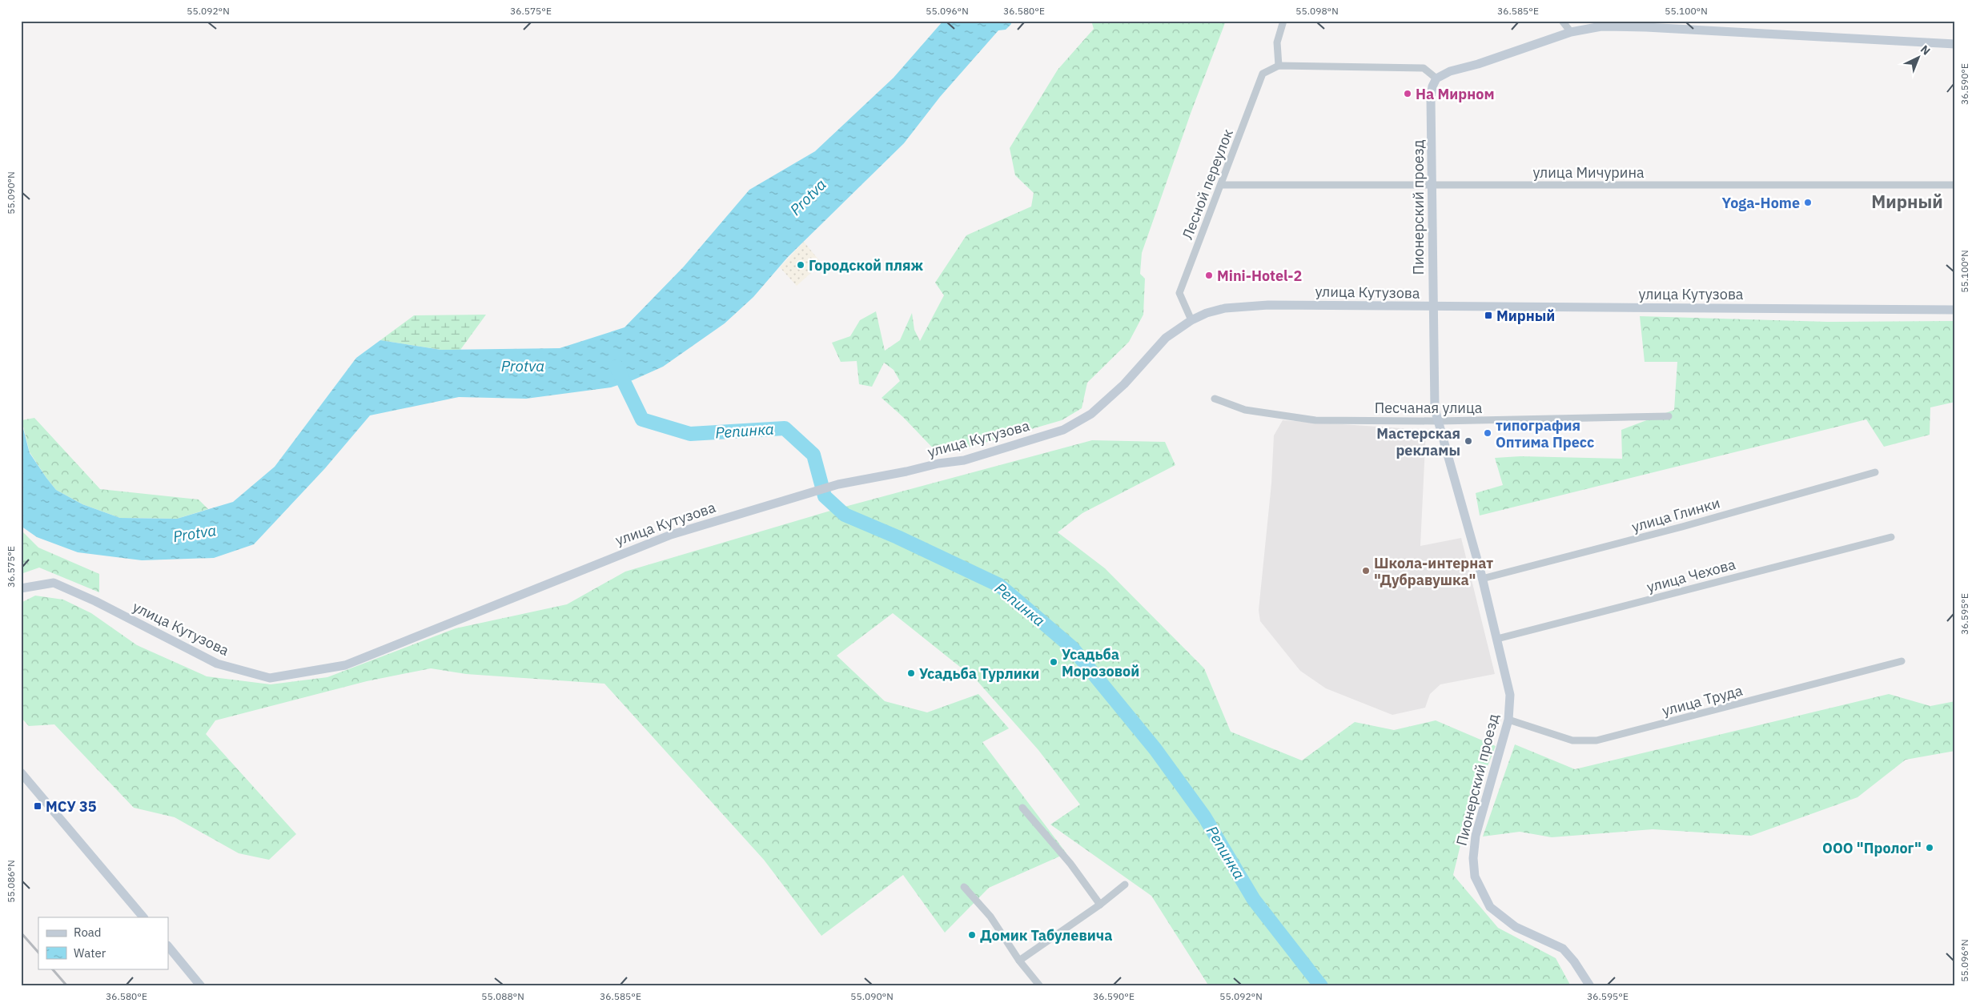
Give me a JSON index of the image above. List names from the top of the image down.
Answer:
{
  "streets": {
    "main road": ["Пионерский проезд", "улица Кутузова"],
    "street": [
      "улица Мичурина",
      "Лесной переулок",
      "Песчаная улица",
      "улица Глинки",
      "улица Чехова",
      "улица Труда"
    ]
  },
  "crossings": [
    ["улица Мичурина", "Лесной переулок"],
    ["улица Мичурина", "Пионерский проезд"],
    ["Лесной переулок", "улица Кутузова"],
    ["Пионерский проезд", "улица Кутузова"],
    ["Пионерский проезд", "Песчаная улица"],
    ["Пионерский проезд", "улица Глинки"],
    ["Пионерский проезд", "улица Чехова"],
    ["Пионерский проезд", "улица Труда"]
  ],
  "districts": ["Мирный"],
  "water": ["Protva", "Репинка"],
  "places": {
    "other": [
      "На Мирном",
      "Yoga-Home",
      "Городской пляж",
      "Mini-Hotel-2",
      "типография Оптима Пресс",
      "Мастерская рекламы",
      "Школа-интернат \"Дубравушка\"",
      "Усадьба Морозовой",
      "Усадьба Турлики",
      "ООО \"Пролог\"",
      "Домик Табулевича"
    ],
    "transit": ["Мирный", "МСУ 35"]
  },
  "legend": ["Road", "Water"],
  "north": "top right",
  "coordinates": [
    "55.092°N",
    "36.575°E",
    "55.096°N",
    "36.580°E",
    "55.098°N",
    "36.585°E",
    "55.100°N",
    "36.590°E",
    "55.090°N",
    "36.595°E",
    "55.086°N",
    "55.088°N"
  ]
}
